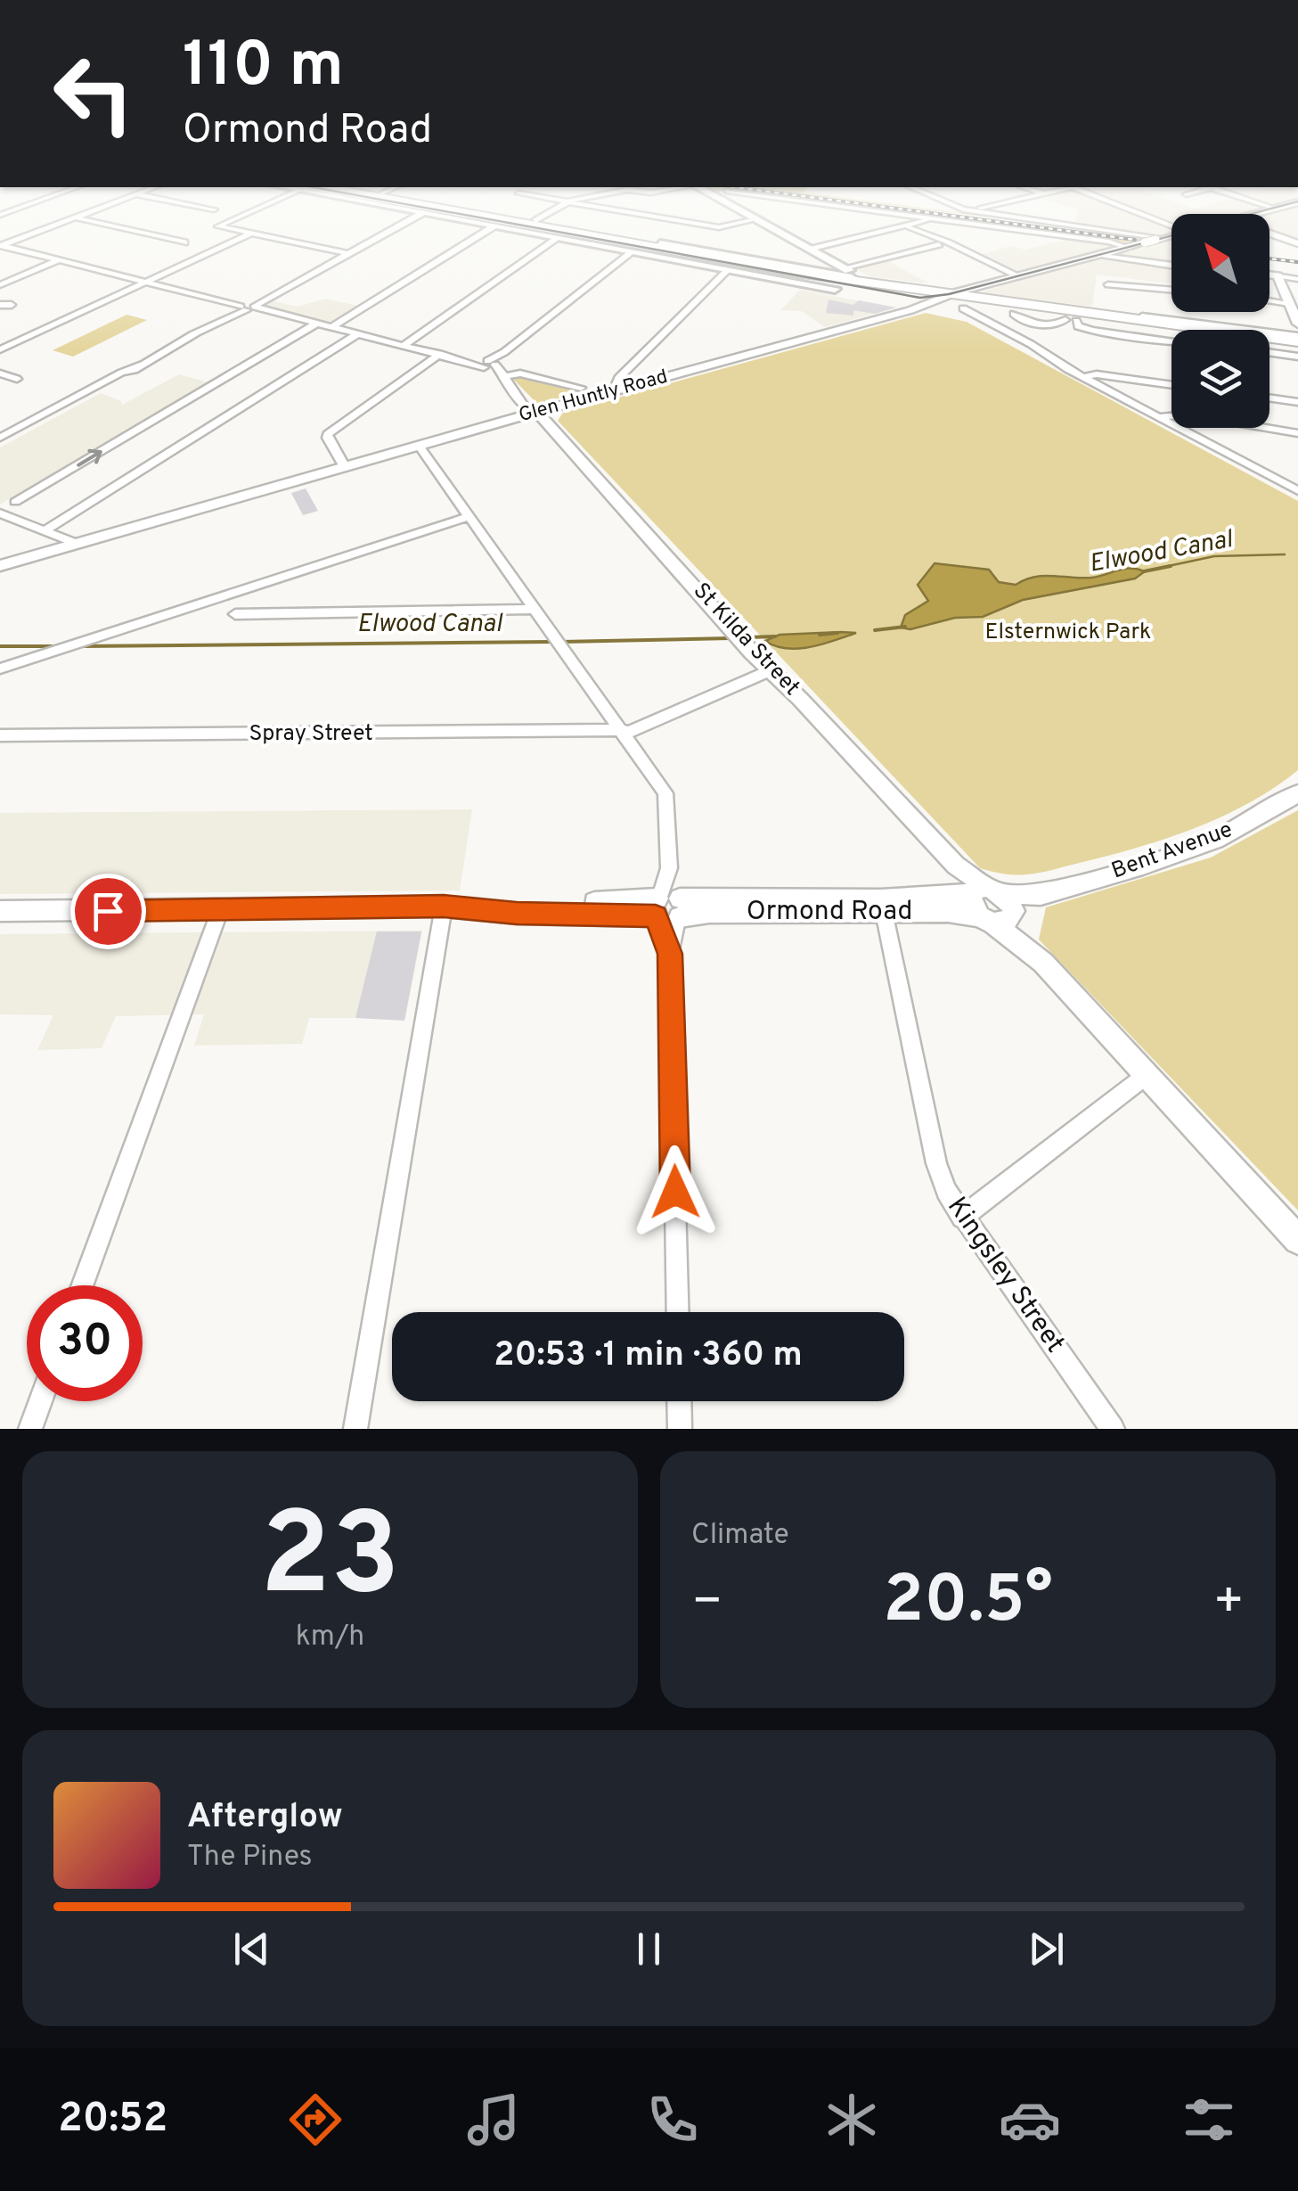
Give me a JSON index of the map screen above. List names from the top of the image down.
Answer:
{
  "streets": {
    "main road": [
      "Glen Huntly Road",
      "St Kilda Street",
      "Bent Avenue",
      "Ormond Road"
    ],
    "street": ["Spray Street", "Kingsley Street"]
  },
  "crossings": [
    ["Glen Huntly Road", "St Kilda Street"],
    ["St Kilda Street", "Spray Street"],
    ["St Kilda Street", "Bent Avenue"],
    ["St Kilda Street", "Ormond Road"],
    ["Bent Avenue", "Ormond Road"],
    ["Ormond Road", "Kingsley Street"]
  ],
  "water": ["Elwood Canal"],
  "parks": ["Elsternwick Park"],
  "north": "top left",
  "page": {
    "turn": ["110 m", "Ormond Road"],
    "limit": "30",
    "trip": "20:53 · 1 min · 360 m",
    "tile": [
      ["23", "km/h"],
      "Climate"
    ],
    "heat": ["−", "20.5°", "+"],
    "song": ["Afterglow", "The Pines"],
    "tabs": "20:52"
  }
}
